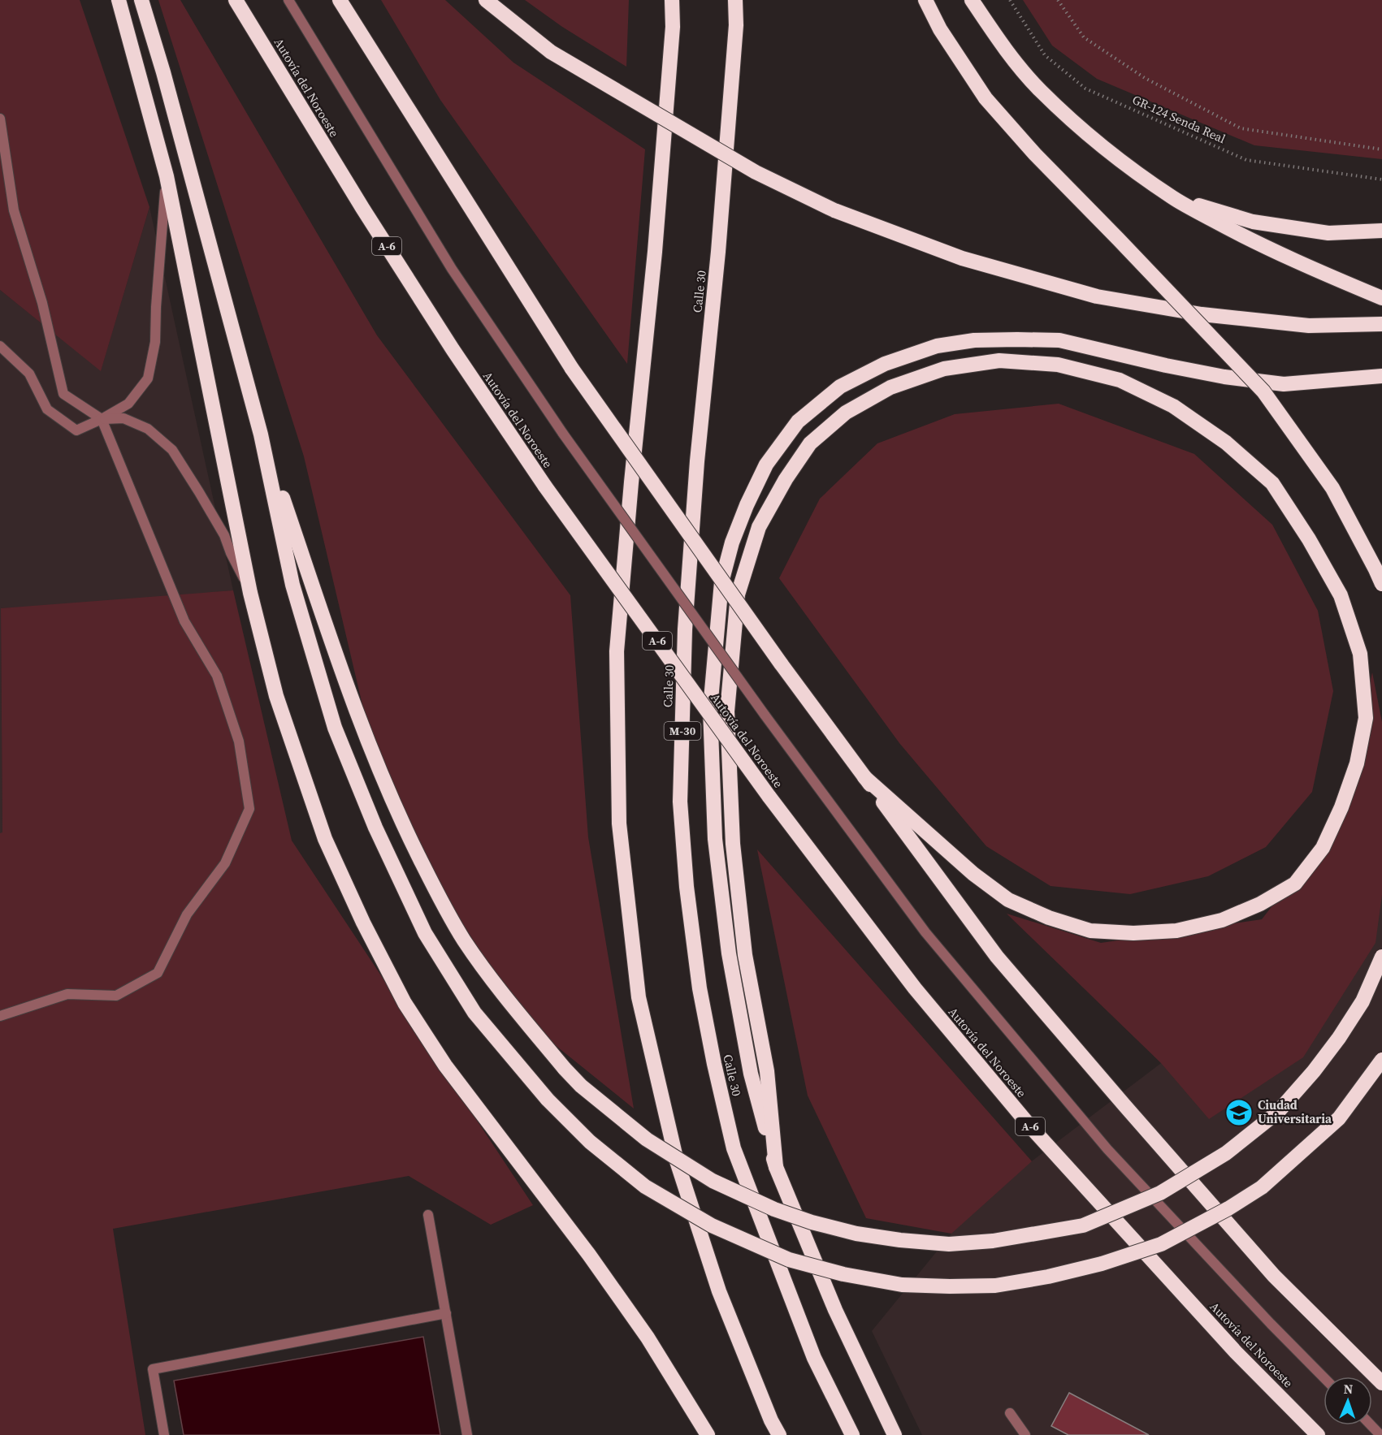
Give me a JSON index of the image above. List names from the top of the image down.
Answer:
{
  "streets": {
    "highway": [
      "Autovía del Noroeste",
      "A-6",
      "Calle 30",
      "M-30"
    ],
    "path": ["GR-124 Senda Real"]
  },
  "places": {
    "school or university": ["Ciudad Universitaria"]
  },
  "north": "top"
}
